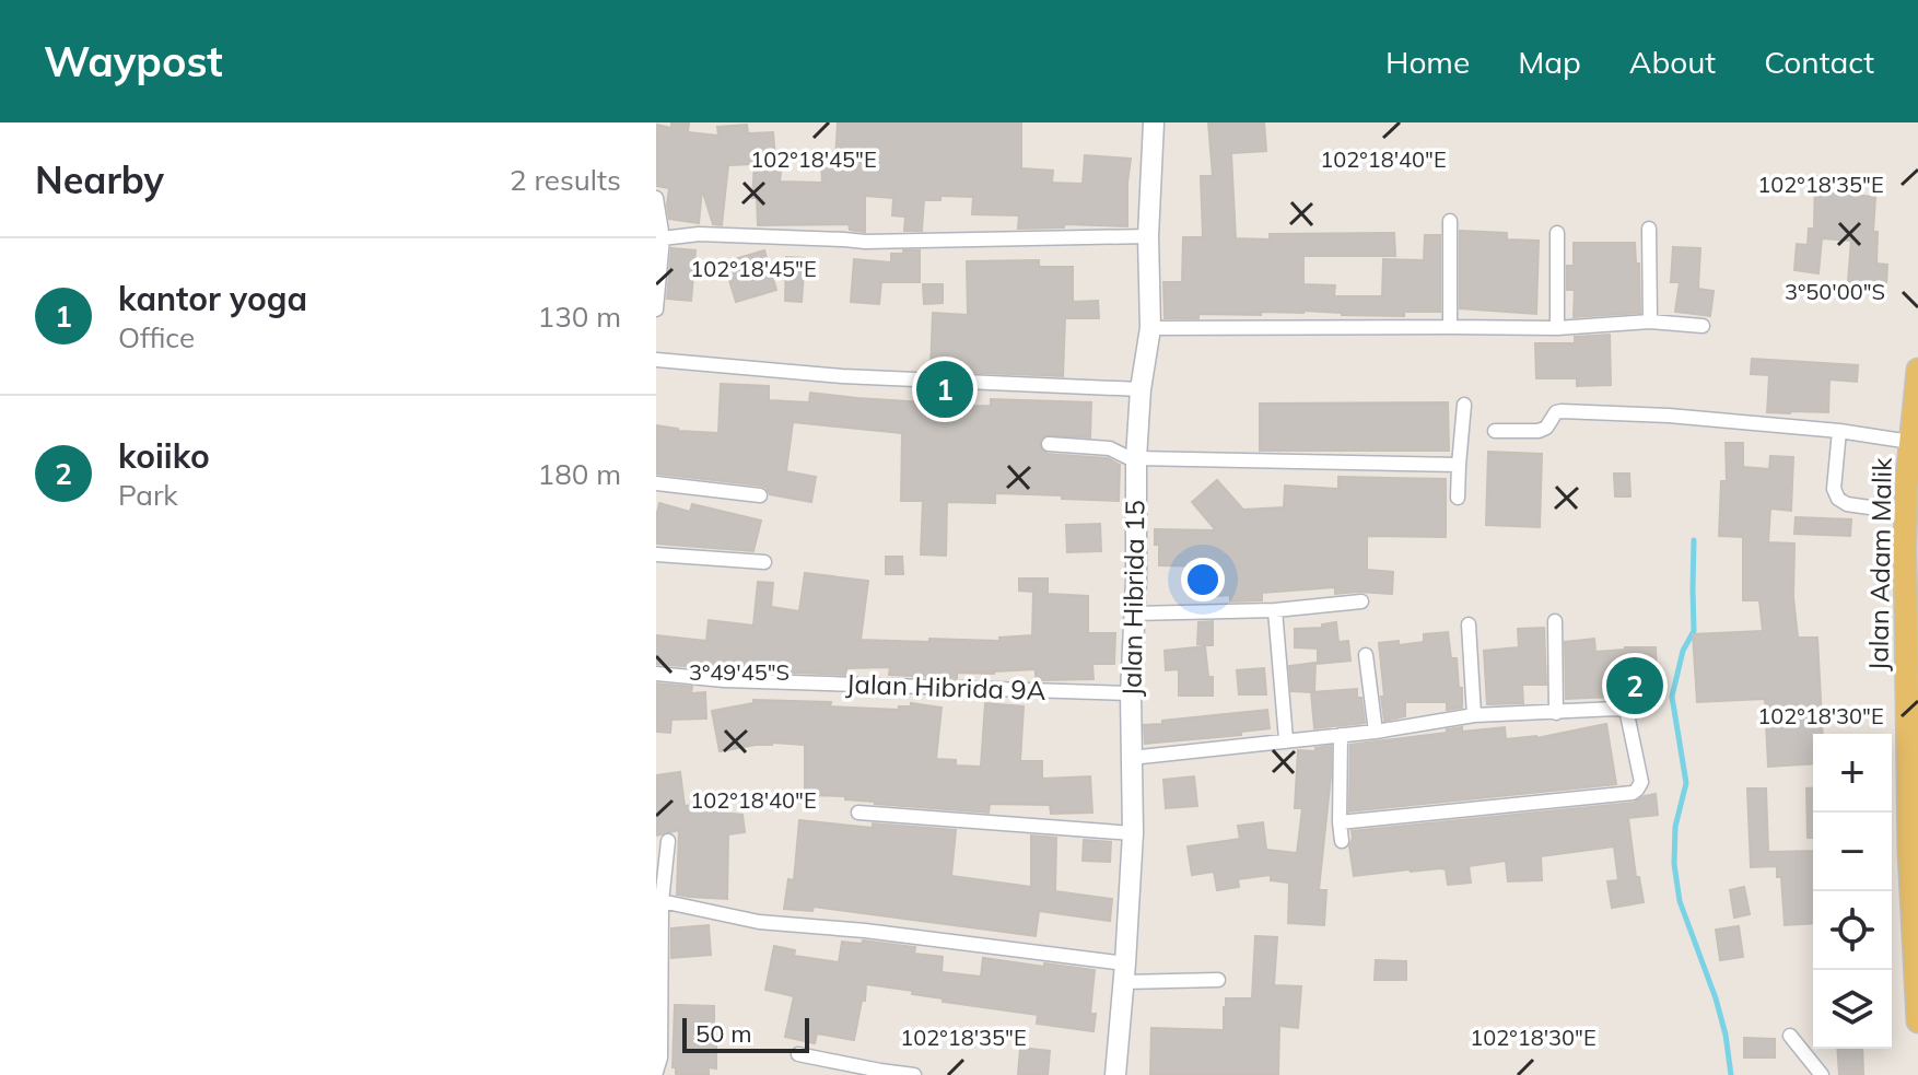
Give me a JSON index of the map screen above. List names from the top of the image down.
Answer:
{
  "streets": {
    "main road": ["Jalan Adam Malik"],
    "street": ["Jalan Hibrida 15", "Jalan Hibrida 9A"]
  },
  "crossings": [
    ["Jalan Hibrida 15", "Jalan Hibrida 9A"]
  ],
  "scale_bar": "50 m",
  "page": {
    "header": "Waypost",
    "nav": [
      "Home",
      "Map",
      "About",
      "Contact"
    ],
    "heading": ["Nearby", "2 results"],
    "list": [
      {
        "mark": "1",
        "name": "kantor yoga",
        "note": "Office",
        "value": "130 m"
      },
      {
        "mark": "2",
        "name": "koiiko",
        "note": "Park",
        "value": "180 m"
      }
    ],
    "pins": ["1", "2"],
    "map_buttons": ["+", "−"],
    "scale": "50 m"
  },
  "coordinates": [
    "102°18'45\"E",
    "102°18'40\"E",
    "102°18'35\"E",
    "3°50'00\"S",
    "3°49'45\"S",
    "102°18'30\"E"
  ]
}
